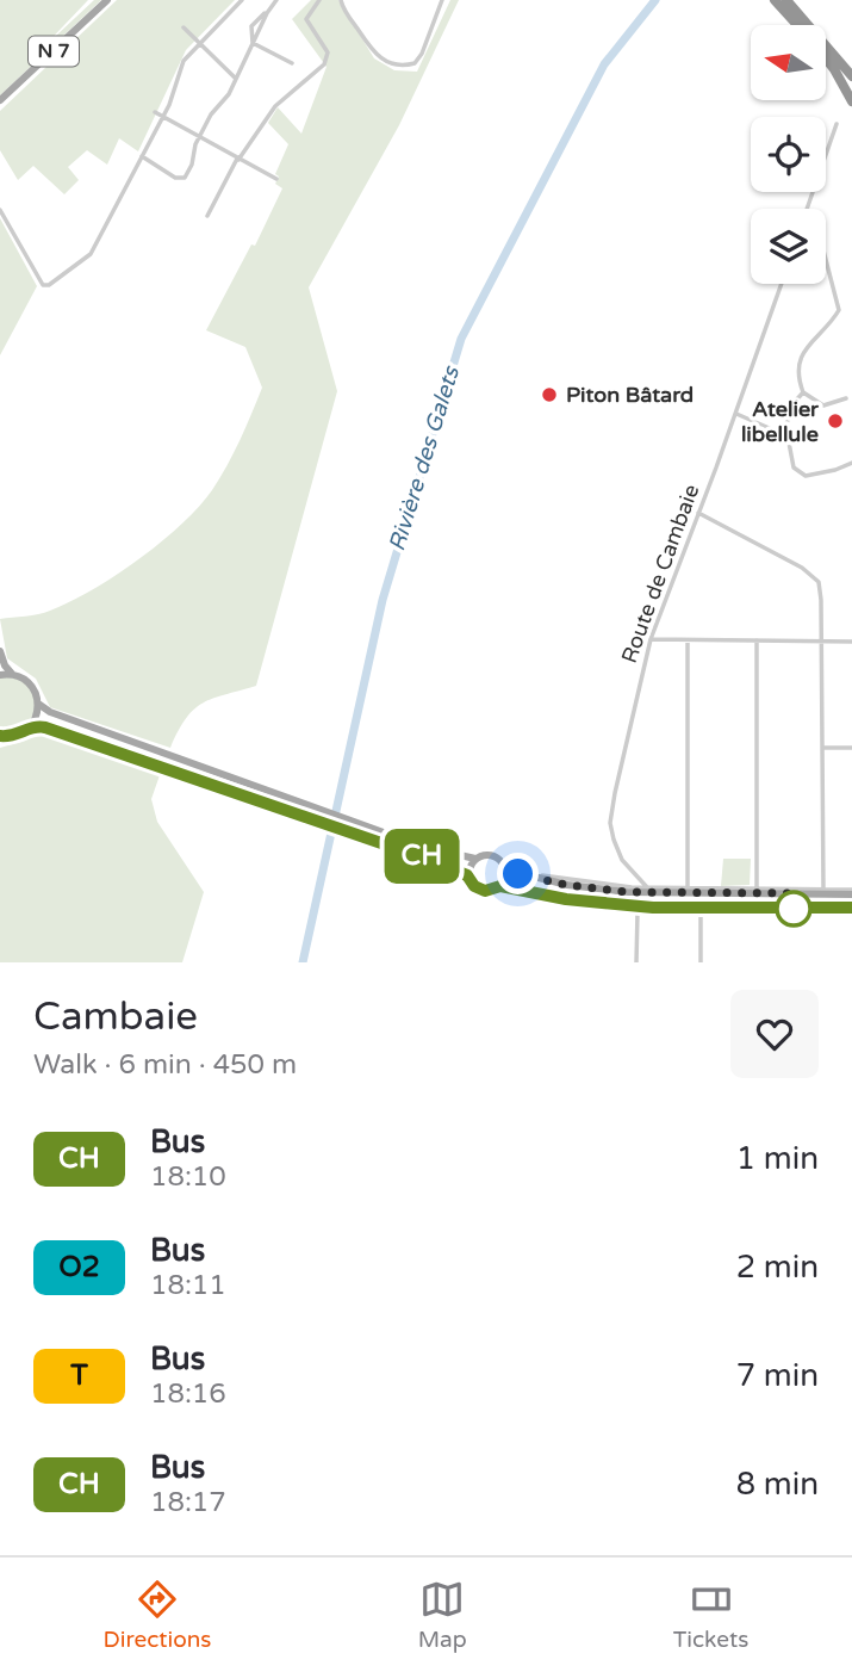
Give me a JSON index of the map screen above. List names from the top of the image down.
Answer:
{
  "streets": {
    "main road": ["N 7"],
    "street": ["Route de Cambaie"]
  },
  "water": ["Rivière des Galets"],
  "places": ["Piton Bâtard", "Atelier libellule"],
  "lines": ["bus line CH"],
  "north": "left",
  "page": {
    "on_map": "CH",
    "heading": ["Cambaie", "Walk · 6 min · 450 m"],
    "list": [
      {
        "mark": "CH",
        "name": "Bus",
        "note": "18:10",
        "value": "1 min"
      },
      {
        "mark": "O2",
        "name": "Bus",
        "note": "18:11",
        "value": "2 min"
      },
      {
        "mark": "T",
        "name": "Bus",
        "note": "18:16",
        "value": "7 min"
      },
      {
        "mark": "CH",
        "name": "Bus",
        "note": "18:17",
        "value": "8 min"
      }
    ],
    "tabs": ["Directions", "Map", "Tickets"]
  }
}
